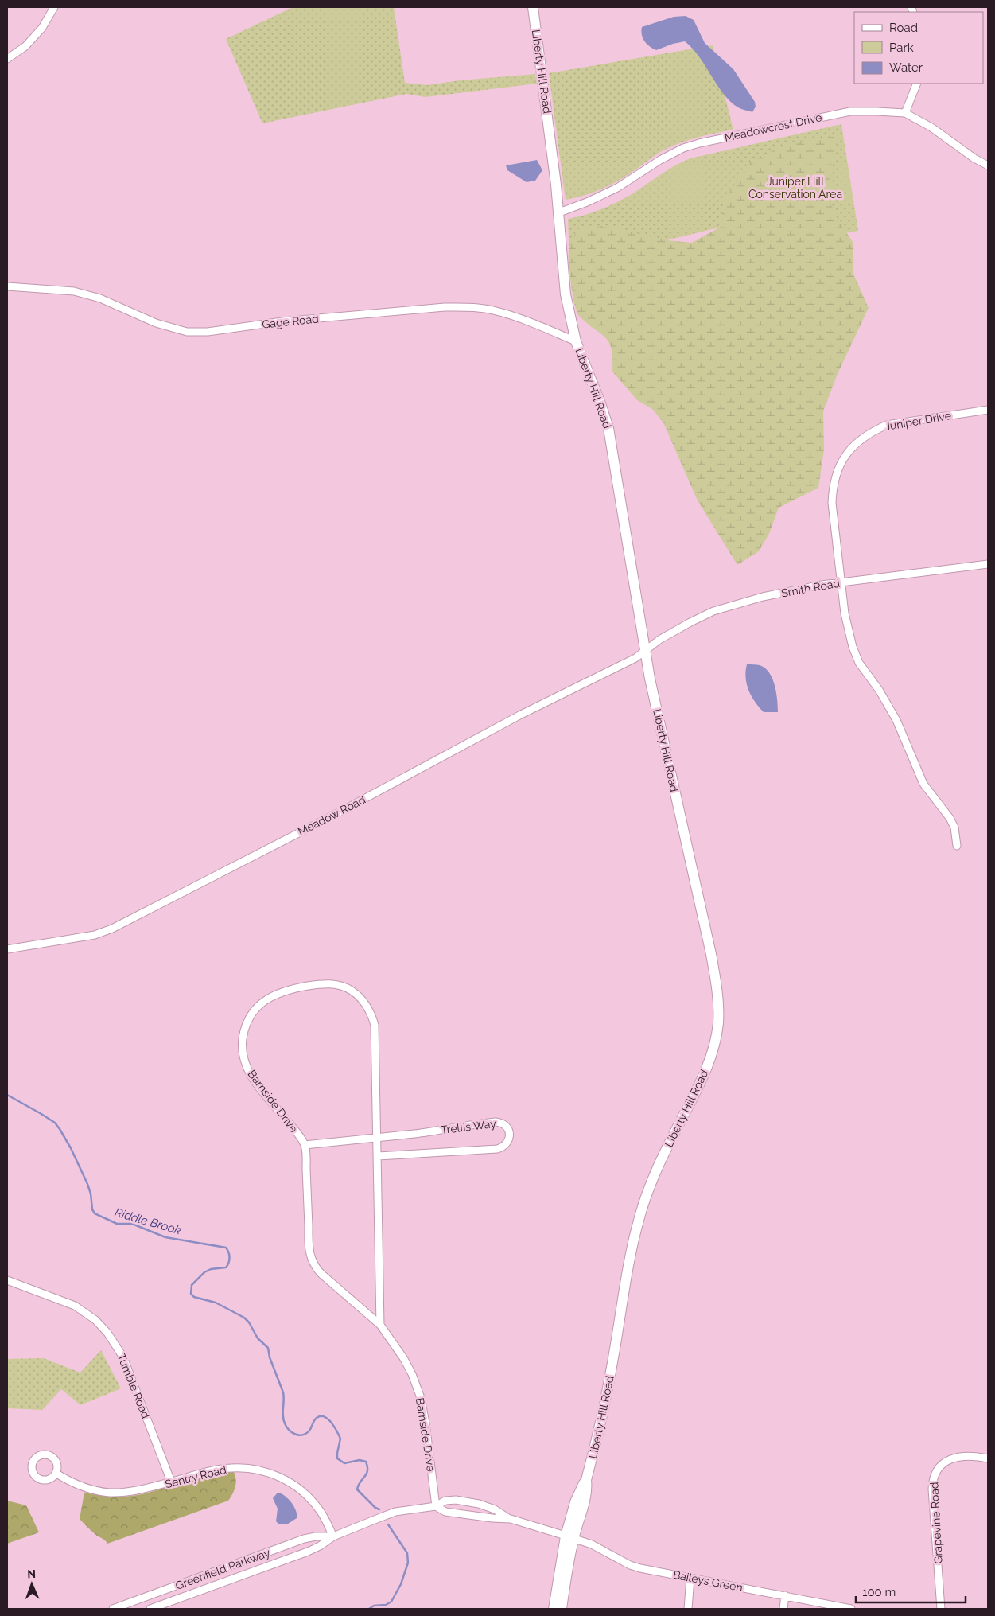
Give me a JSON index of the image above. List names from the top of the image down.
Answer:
{
  "streets": {
    "street": [
      "Liberty Hill Road",
      "Meadowcrest Drive",
      "Gage Road",
      "Juniper Drive",
      "Smith Road",
      "Meadow Road",
      "Barnside Drive",
      "Trellis Way",
      "Tumble Road",
      "Sentry Road",
      "Grapevine Road",
      "Greenfield Parkway",
      "Baileys Green"
    ]
  },
  "crossings": [
    ["Liberty Hill Road", "Meadowcrest Drive"],
    ["Liberty Hill Road", "Gage Road"],
    ["Liberty Hill Road", "Smith Road"],
    ["Liberty Hill Road", "Meadow Road"],
    ["Liberty Hill Road", "Greenfield Parkway"],
    ["Liberty Hill Road", "Baileys Green"],
    ["Juniper Drive", "Smith Road"],
    ["Smith Road", "Meadow Road"],
    ["Barnside Drive", "Trellis Way"],
    ["Barnside Drive", "Greenfield Parkway"],
    ["Tumble Road", "Sentry Road"],
    ["Sentry Road", "Greenfield Parkway"],
    ["Greenfield Parkway", "Baileys Green"]
  ],
  "water": ["Riddle Brook"],
  "parks": ["Juniper Hill Conservation Area"],
  "legend": ["Road", "Park", "Water"],
  "scale_bar": "100 m",
  "north": "top"
}
